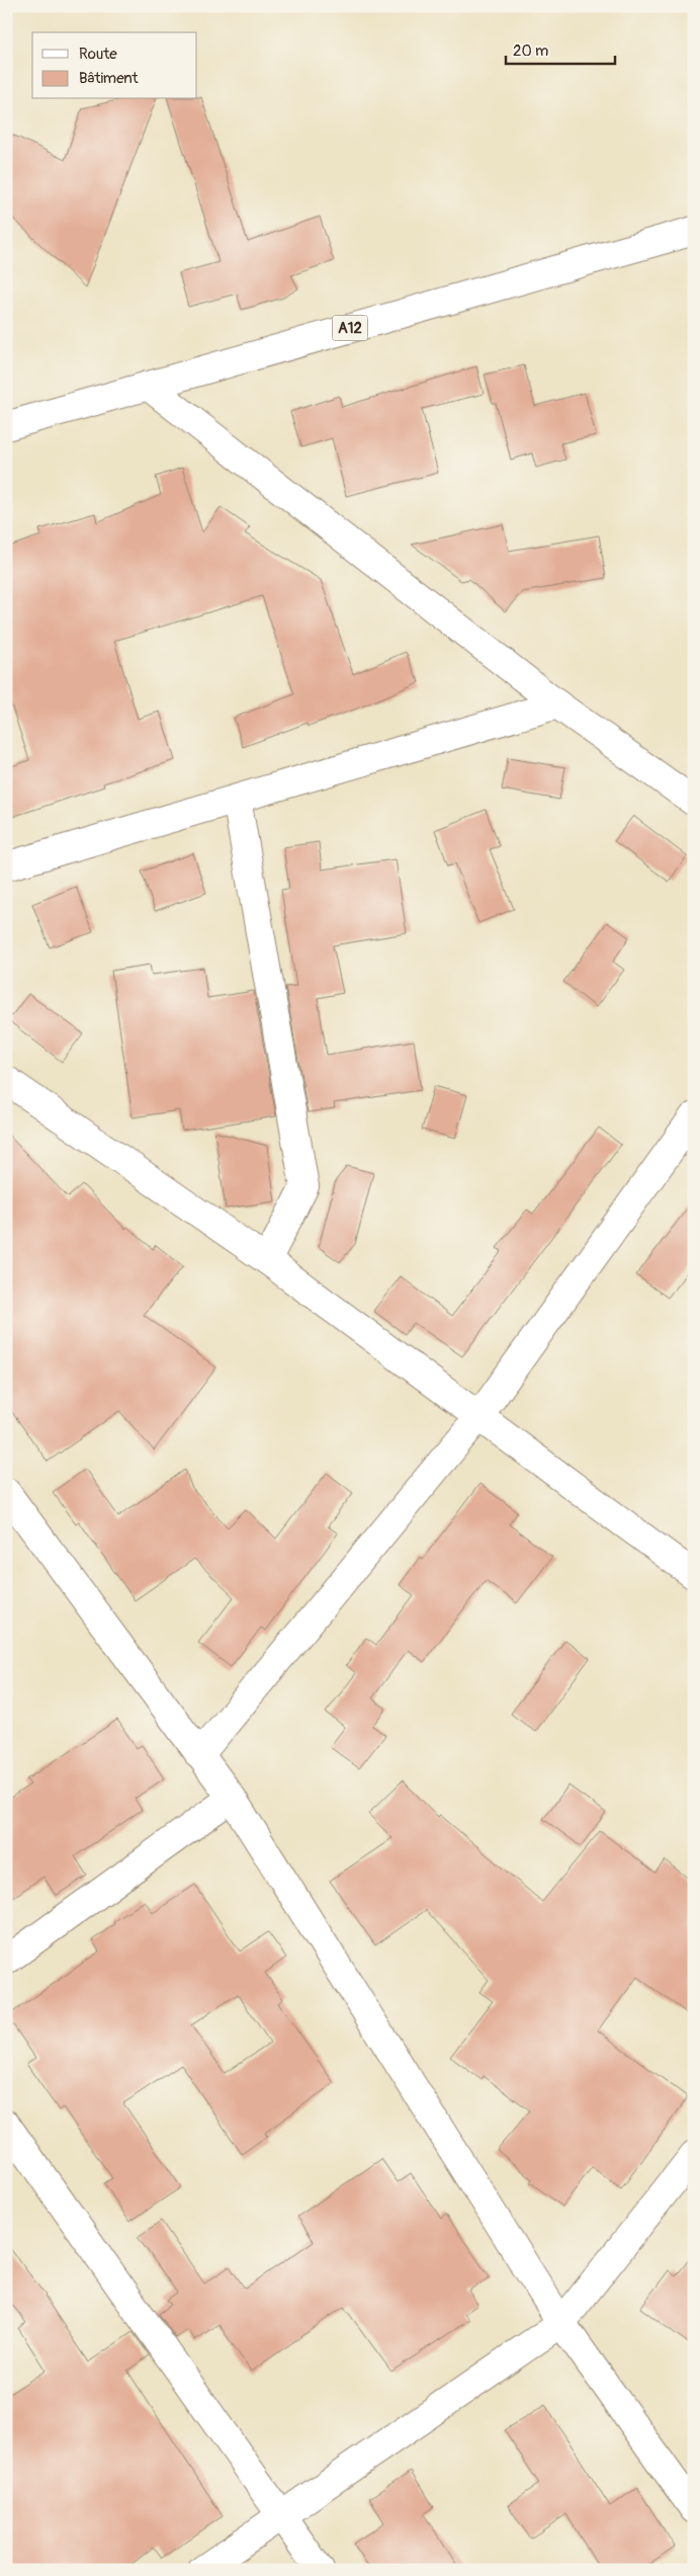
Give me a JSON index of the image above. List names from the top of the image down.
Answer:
{
  "streets": {
    "street": ["A12"]
  },
  "legend": ["Route", "Bâtiment"],
  "scale_bar": "20 m"
}
